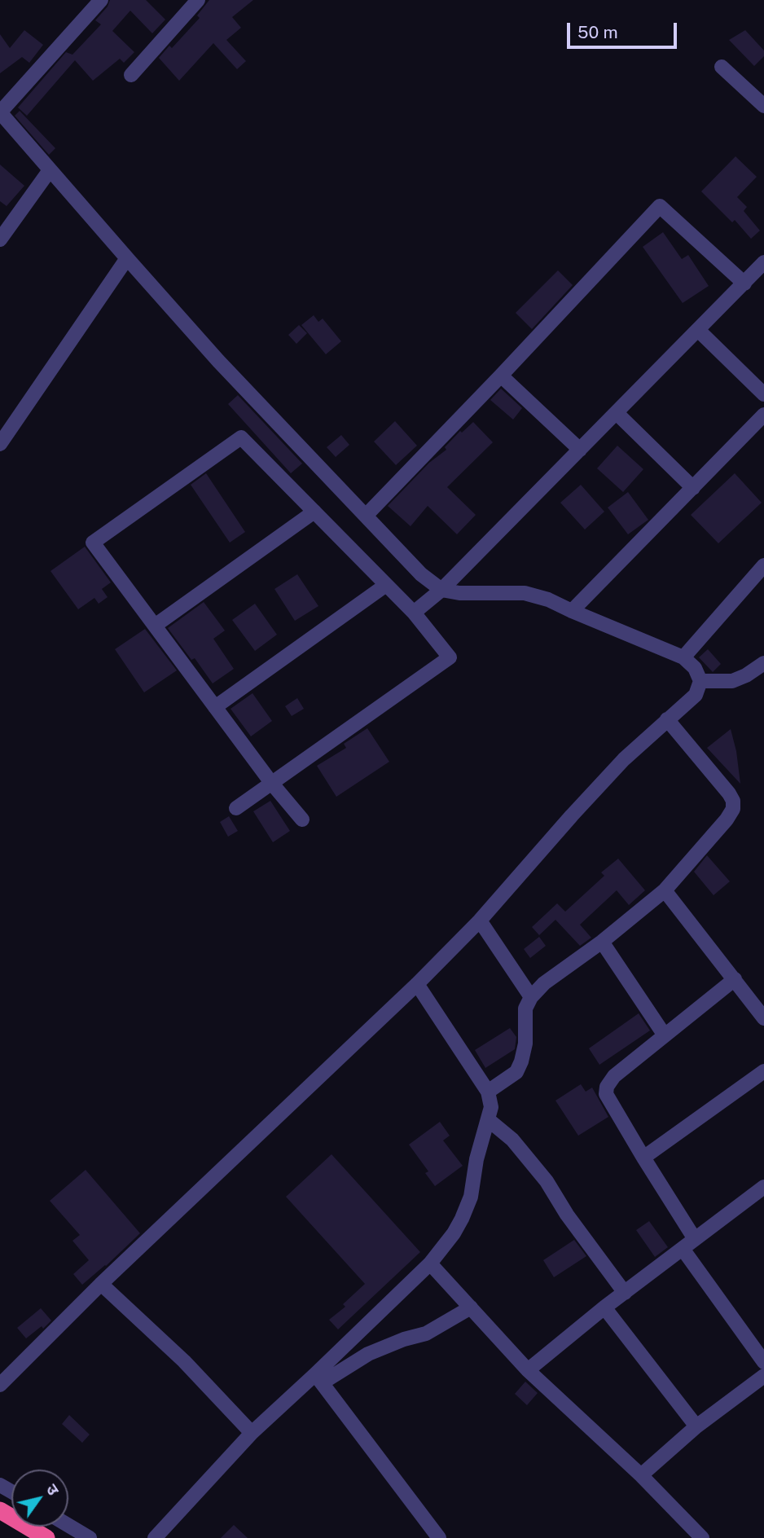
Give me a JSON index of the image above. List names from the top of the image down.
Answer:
{
  "scale_bar": "50 m",
  "north": "top right"
}
